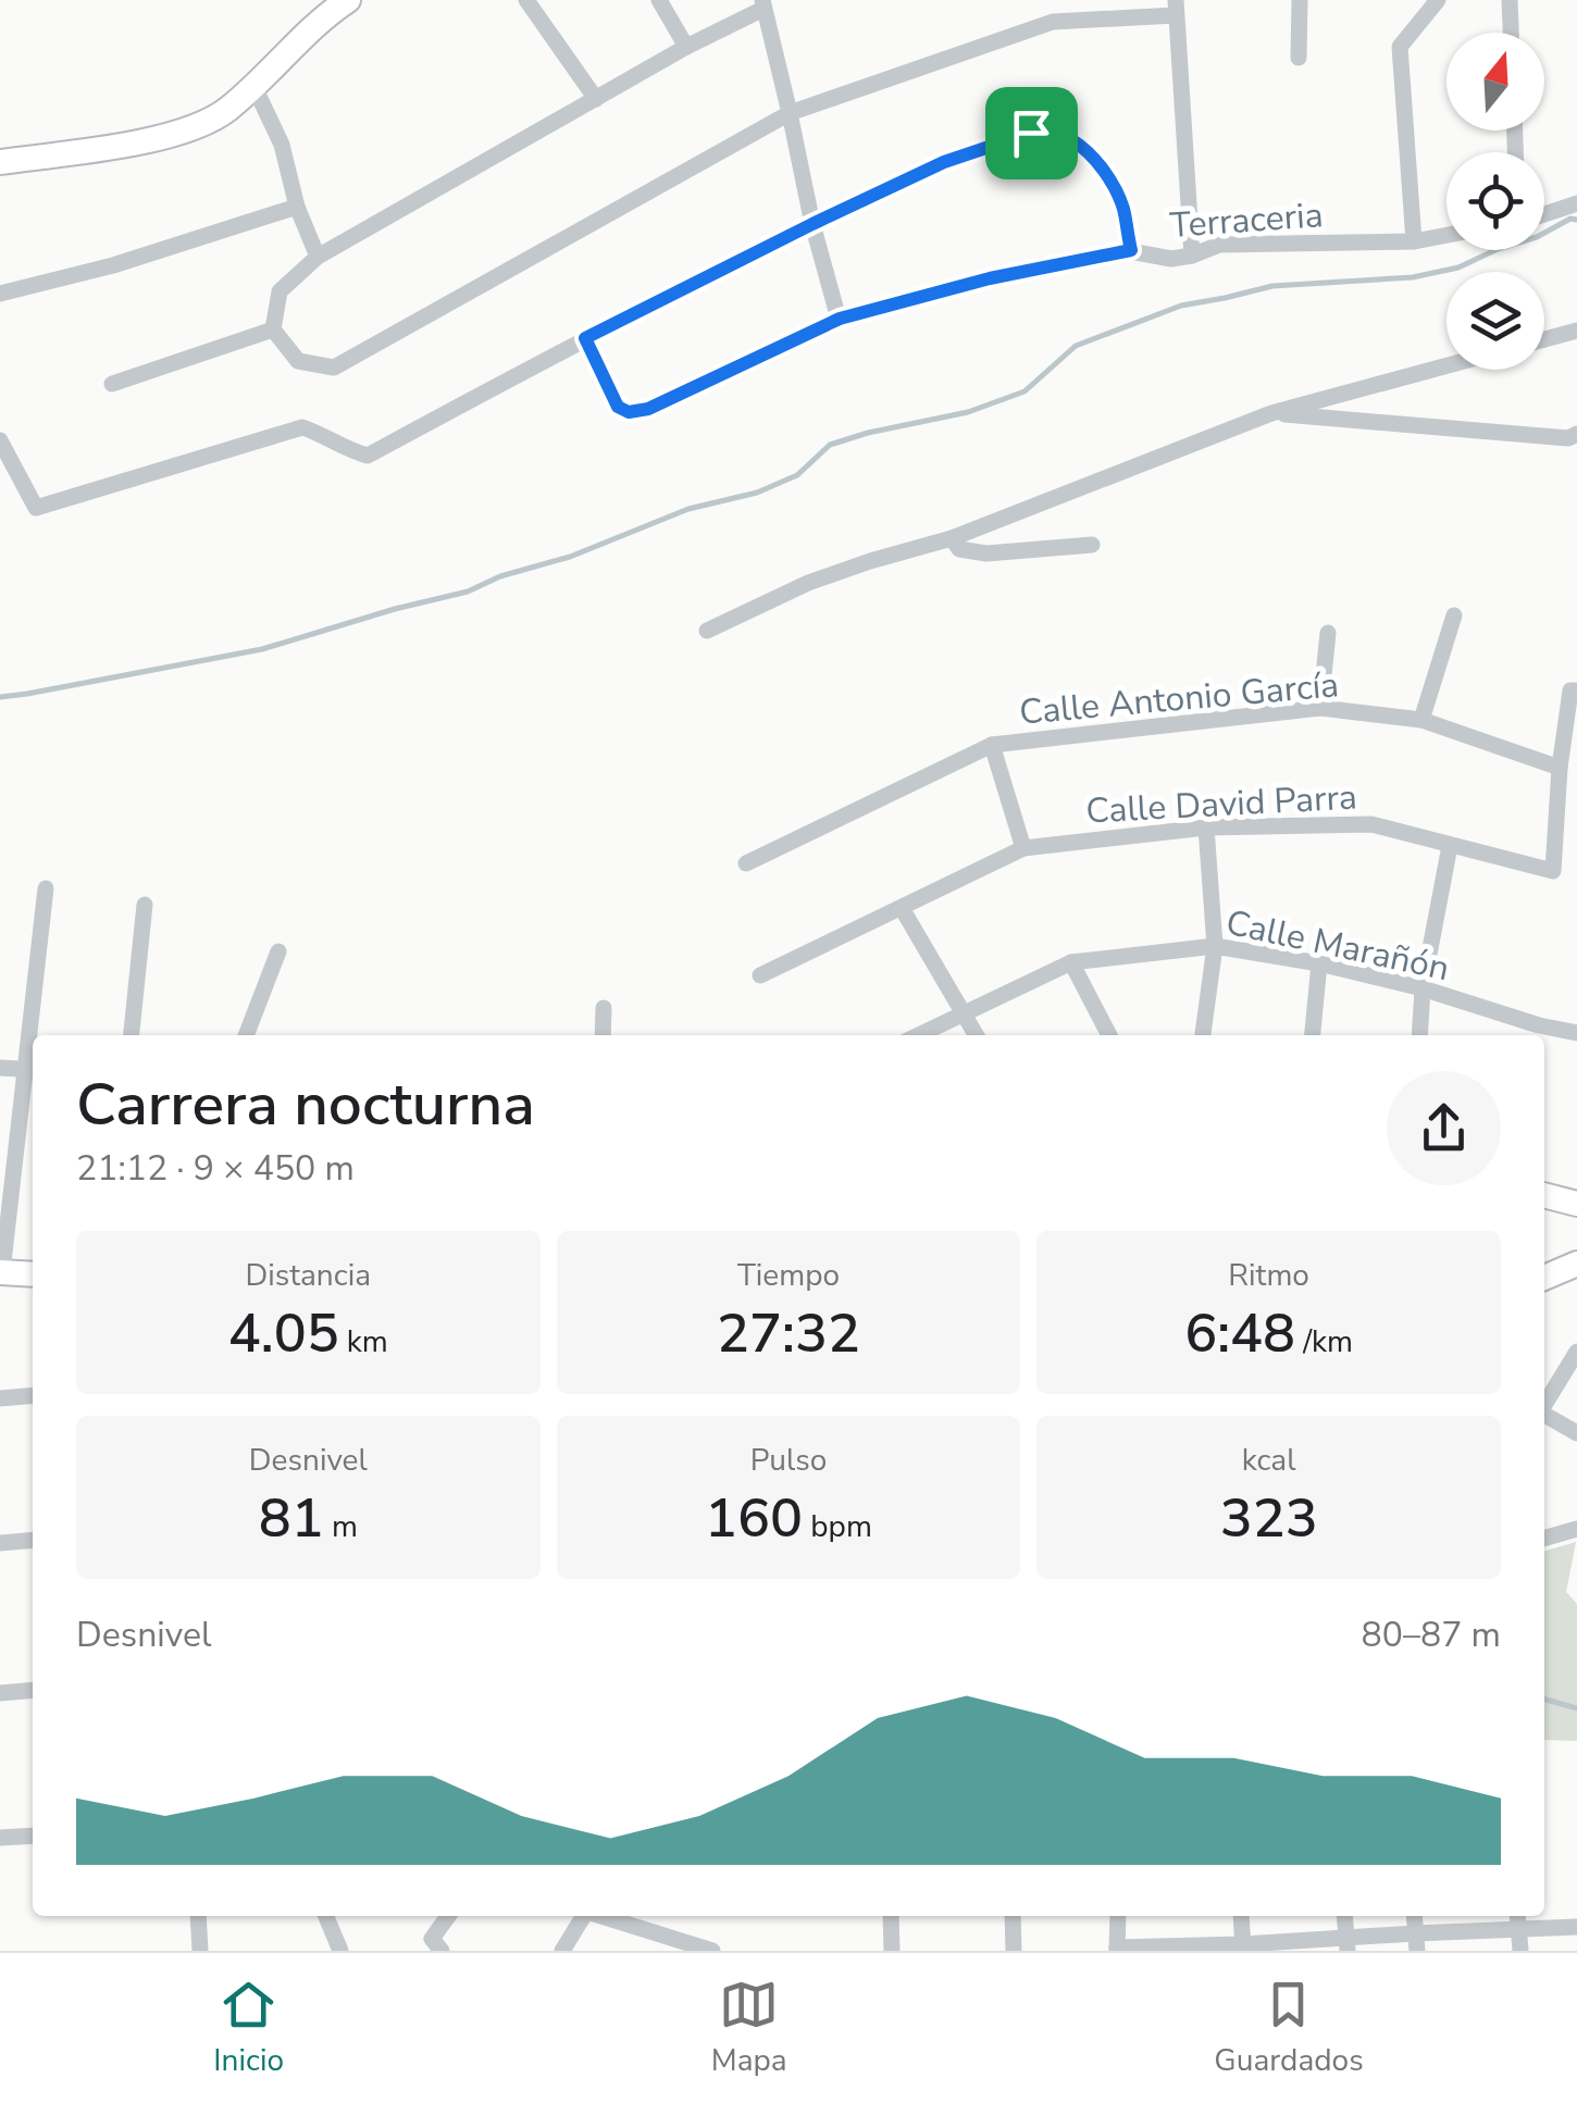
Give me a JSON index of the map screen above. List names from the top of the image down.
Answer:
{
  "streets": {
    "street": [
      "Terraceria",
      "Calle Antonio García",
      "Calle David Parra",
      "Calle Marañón"
    ]
  },
  "crossings": [
    ["Calle Antonio García", "Calle David Parra"]
  ],
  "north": "top",
  "page": {
    "heading": ["Carrera nocturna", "21:12 · 9 × 450 m"],
    "stats": [
      ["Distancia", "4.05 km"],
      ["Tiempo", "27:32"],
      ["Ritmo", "6:48 /km"],
      ["Desnivel", "81 m"],
      ["Pulso", "160 bpm"],
      ["kcal", "323"]
    ],
    "chart": ["Desnivel", "80–87 m"],
    "tabs": ["Inicio", "Mapa", "Guardados"]
  }
}
